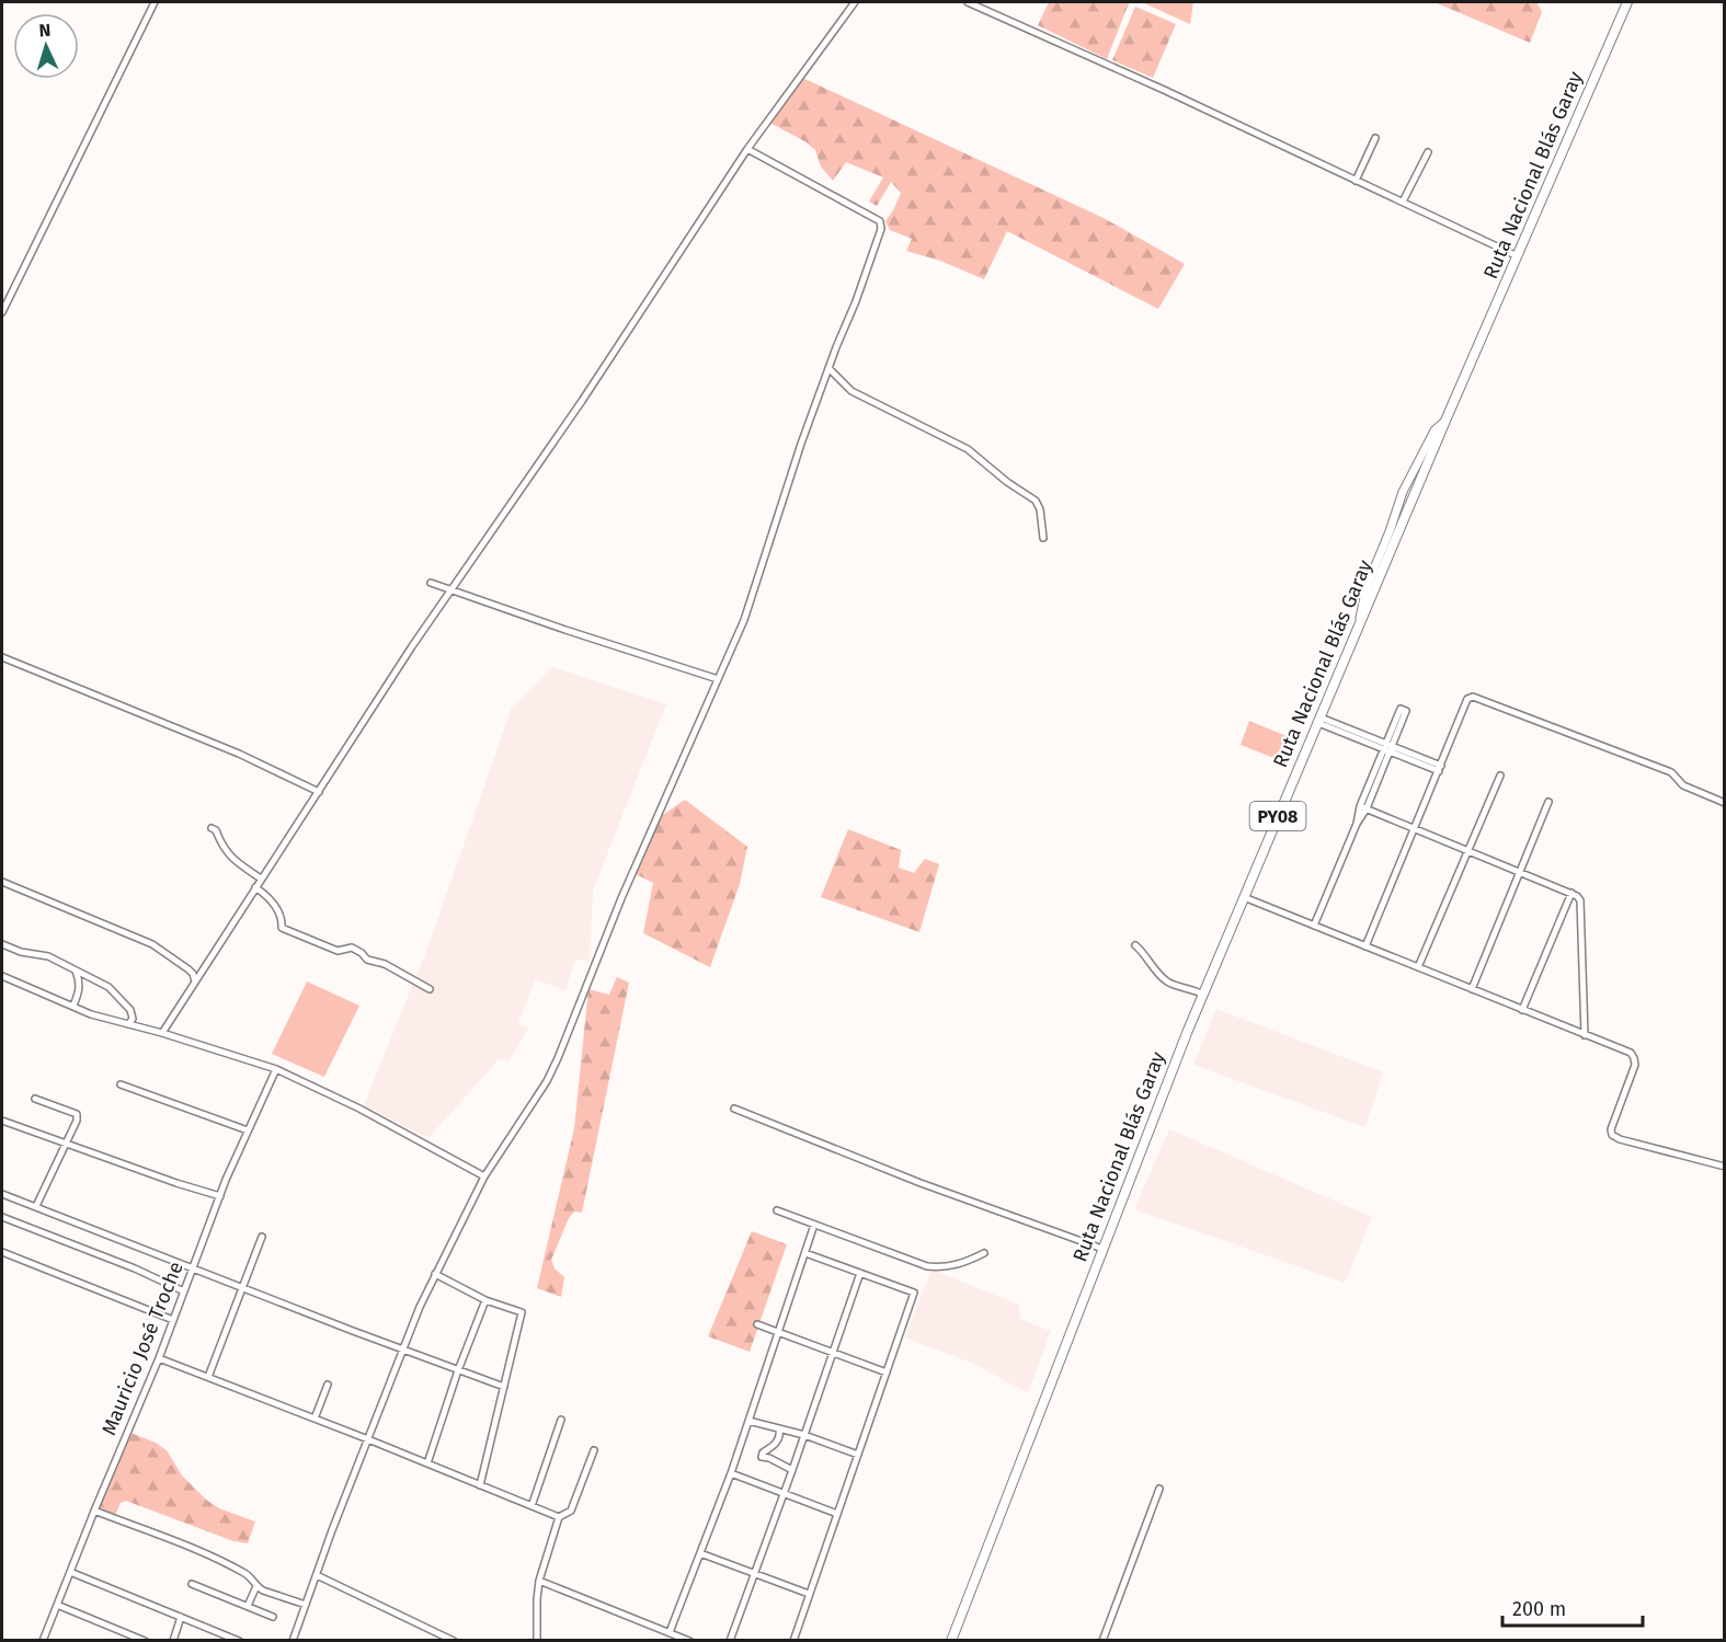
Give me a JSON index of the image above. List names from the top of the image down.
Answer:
{
  "streets": {
    "highway": ["Ruta Nacional Blás Garay", "PY08"],
    "street": ["Mauricio José Troche"]
  },
  "scale_bar": "200 m",
  "north": "top"
}
